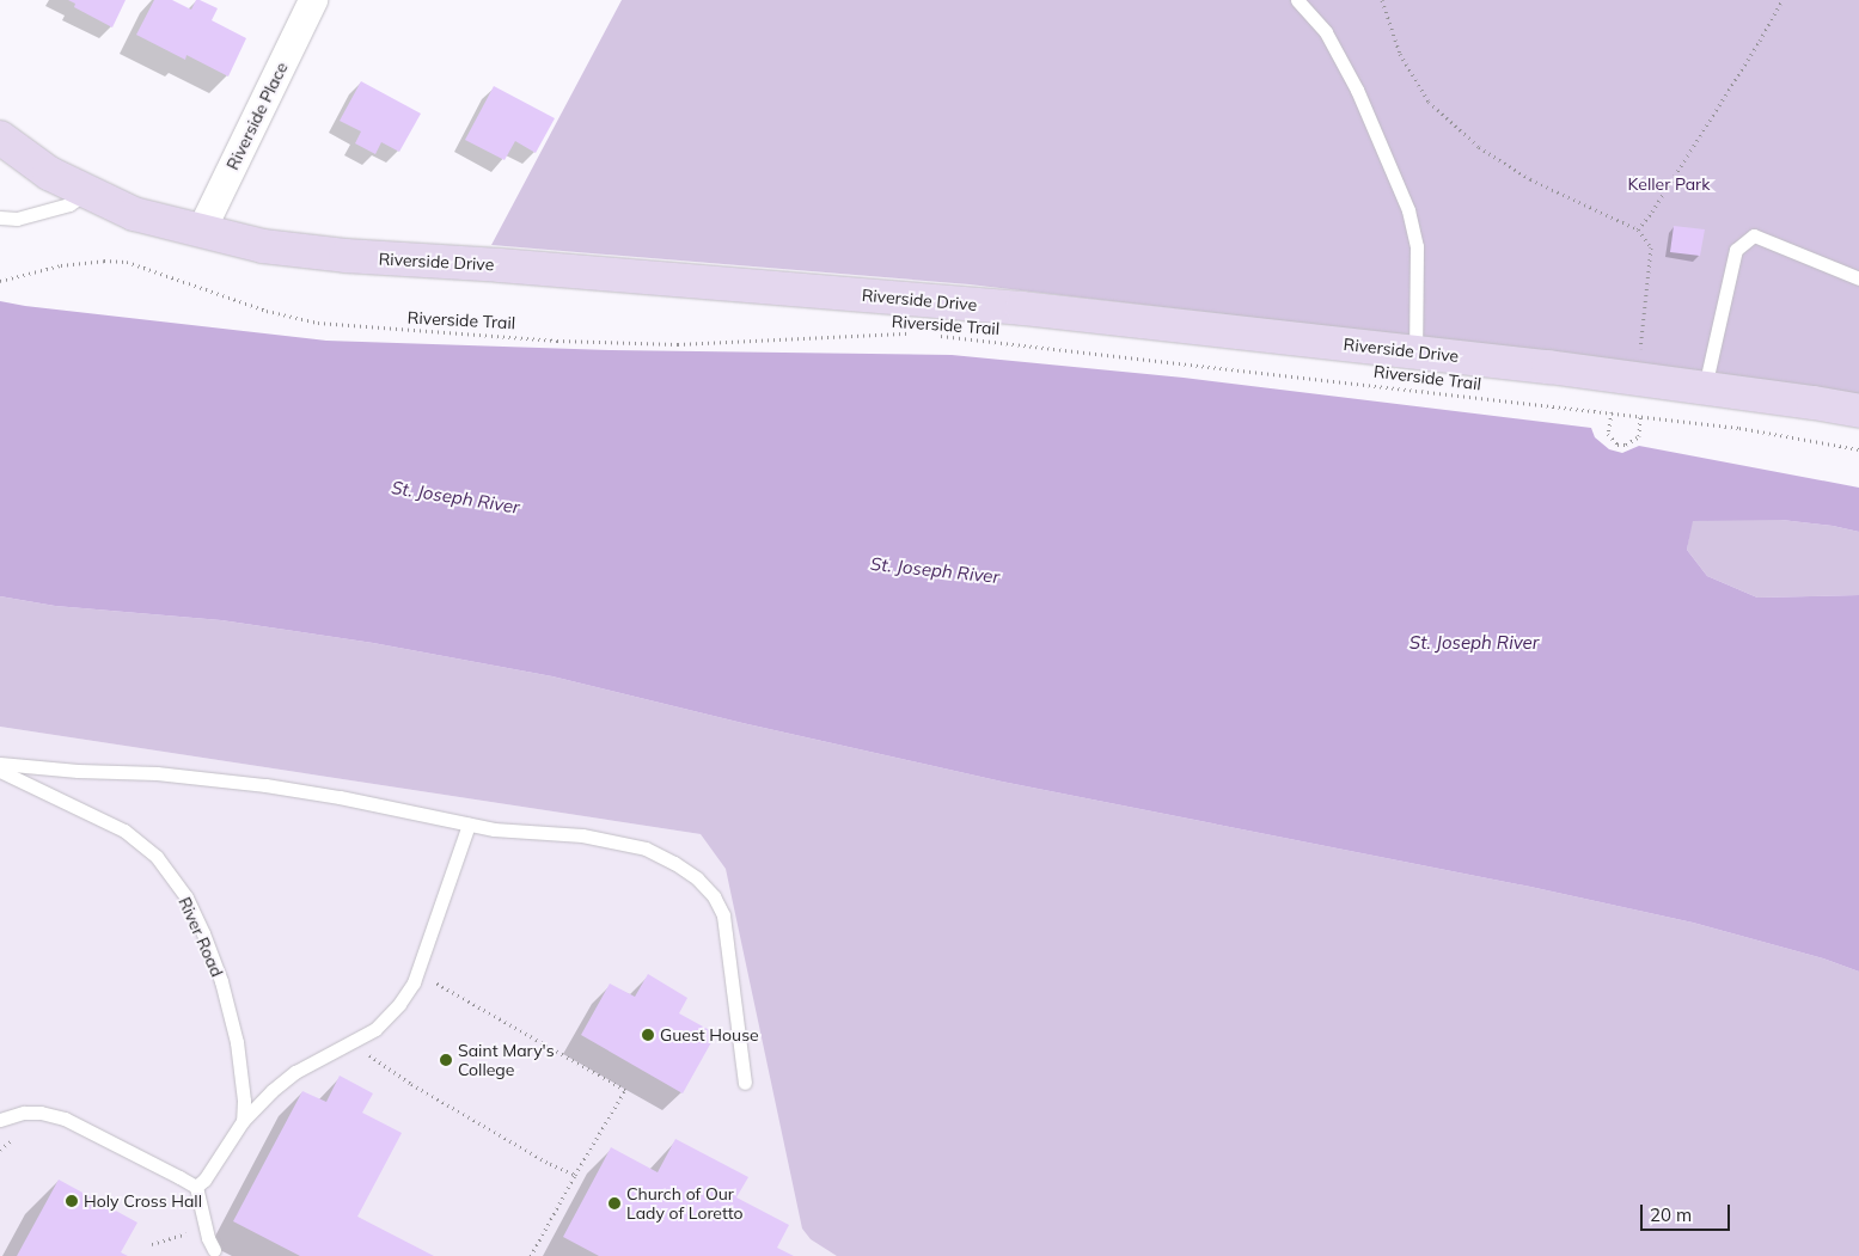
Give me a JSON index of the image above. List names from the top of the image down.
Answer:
{
  "streets": {
    "street": ["Riverside Place", "Riverside Drive"],
    "lane": ["River Road"],
    "path": ["Riverside Trail"]
  },
  "crossings": [
    ["Riverside Place", "Riverside Drive"]
  ],
  "water": ["St. Joseph River"],
  "parks": ["Keller Park"],
  "places": [
    "Guest House",
    "Saint Mary's College",
    "Holy Cross Hall",
    "Church of Our Lady of Loretto"
  ],
  "scale_bar": "20 m"
}
